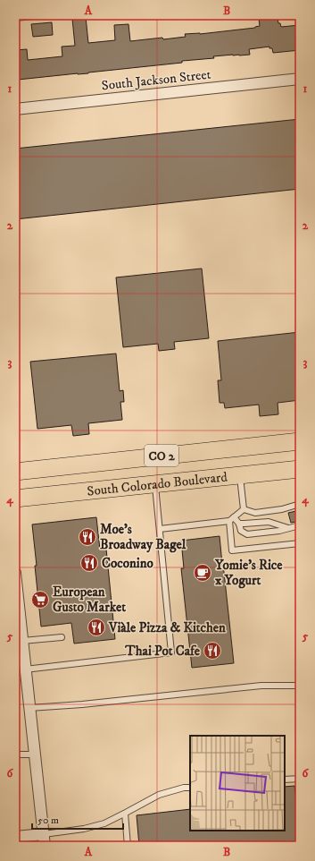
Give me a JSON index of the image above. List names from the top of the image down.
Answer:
{
  "streets": {
    "main road": ["CO 2", "South Colorado Boulevard"],
    "street": ["South Jackson Street"]
  },
  "places": {
    "restaurant": [
      "Moe's Broadway Bagel",
      "Coconino",
      "Viàle Pizza & Kitchen",
      "Thai Pot Cafe"
    ],
    "cafe": ["Yomie's Rice x Yogurt"],
    "supermarket": ["European Gusto Market"]
  },
  "scale_bar": "50 m",
  "grid": {
    "columns": ["A", "B"],
    "rows": [
      "1",
      "2",
      "3",
      "4",
      "5",
      "6"
    ]
  }
}
